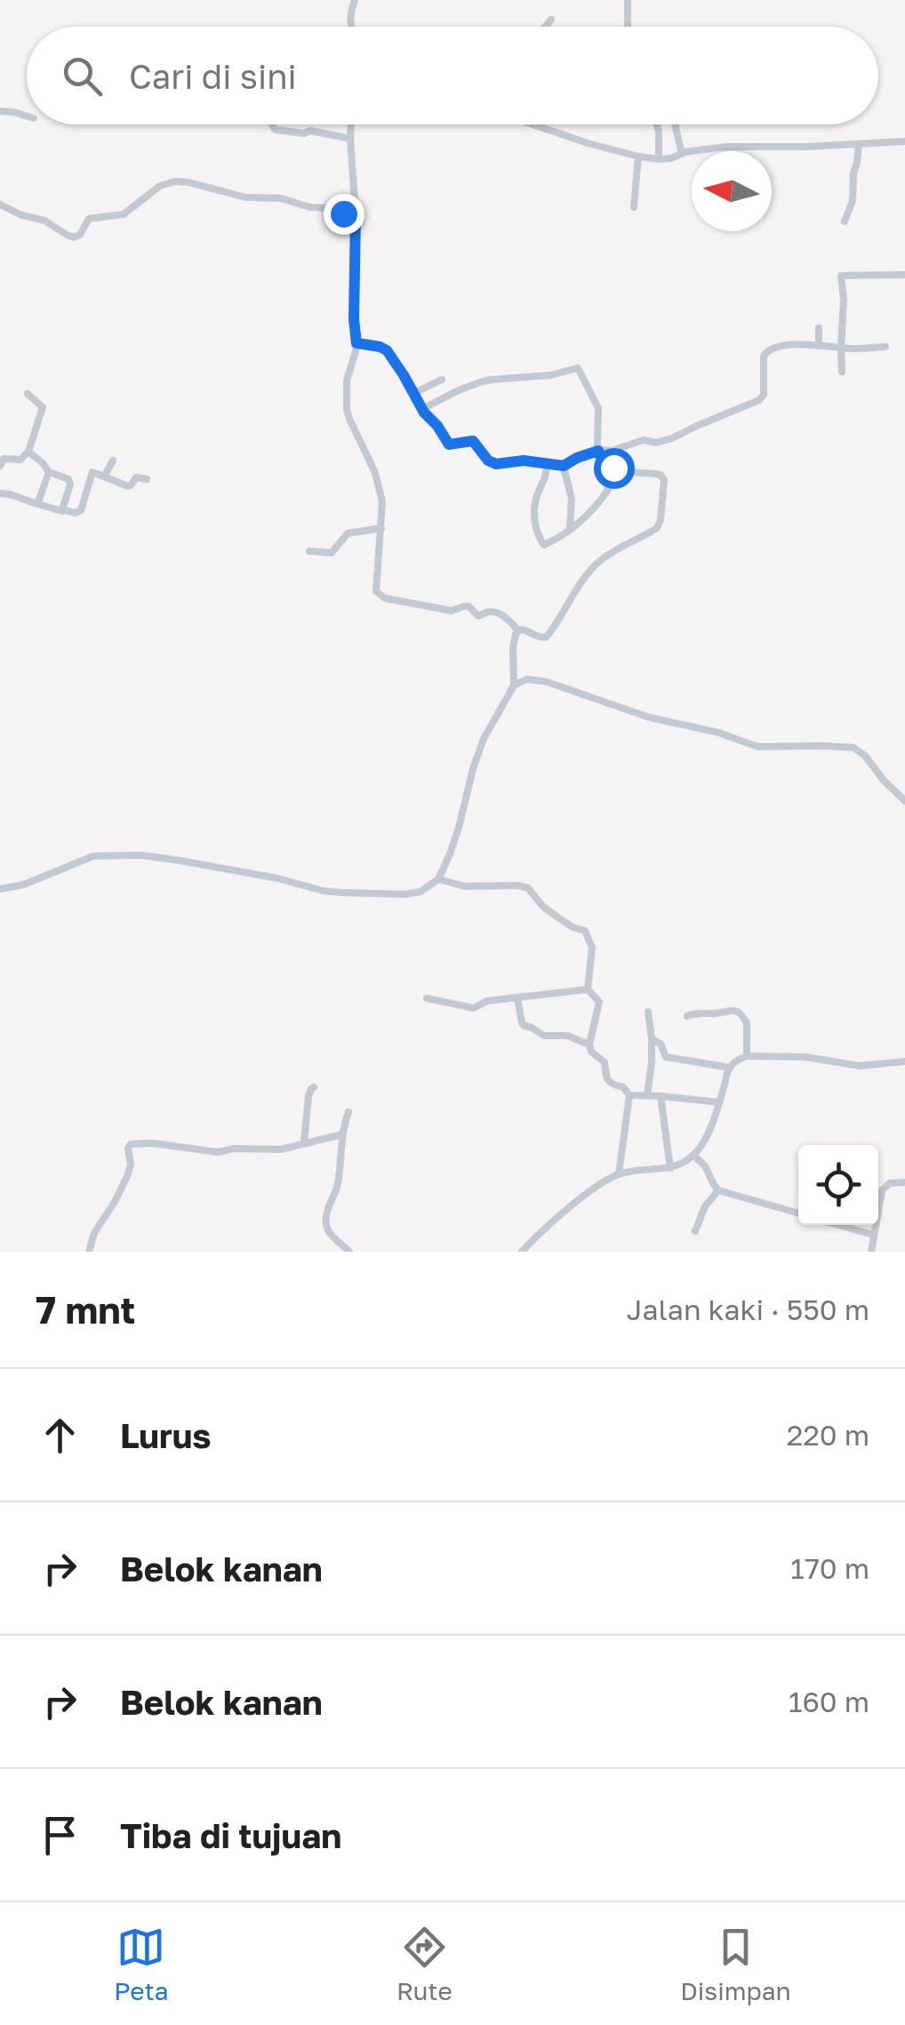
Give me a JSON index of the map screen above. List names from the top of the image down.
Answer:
{
  "north": "left",
  "page": {
    "search": "Cari di sini",
    "heading": ["7 mnt", "Jalan kaki · 550 m"],
    "list": [
      ["Lurus", "220 m"],
      ["Belok kanan", "170 m"],
      ["Belok kanan", "160 m"],
      "Tiba di tujuan"
    ],
    "nav": ["Peta", "Rute", "Disimpan"]
  }
}
